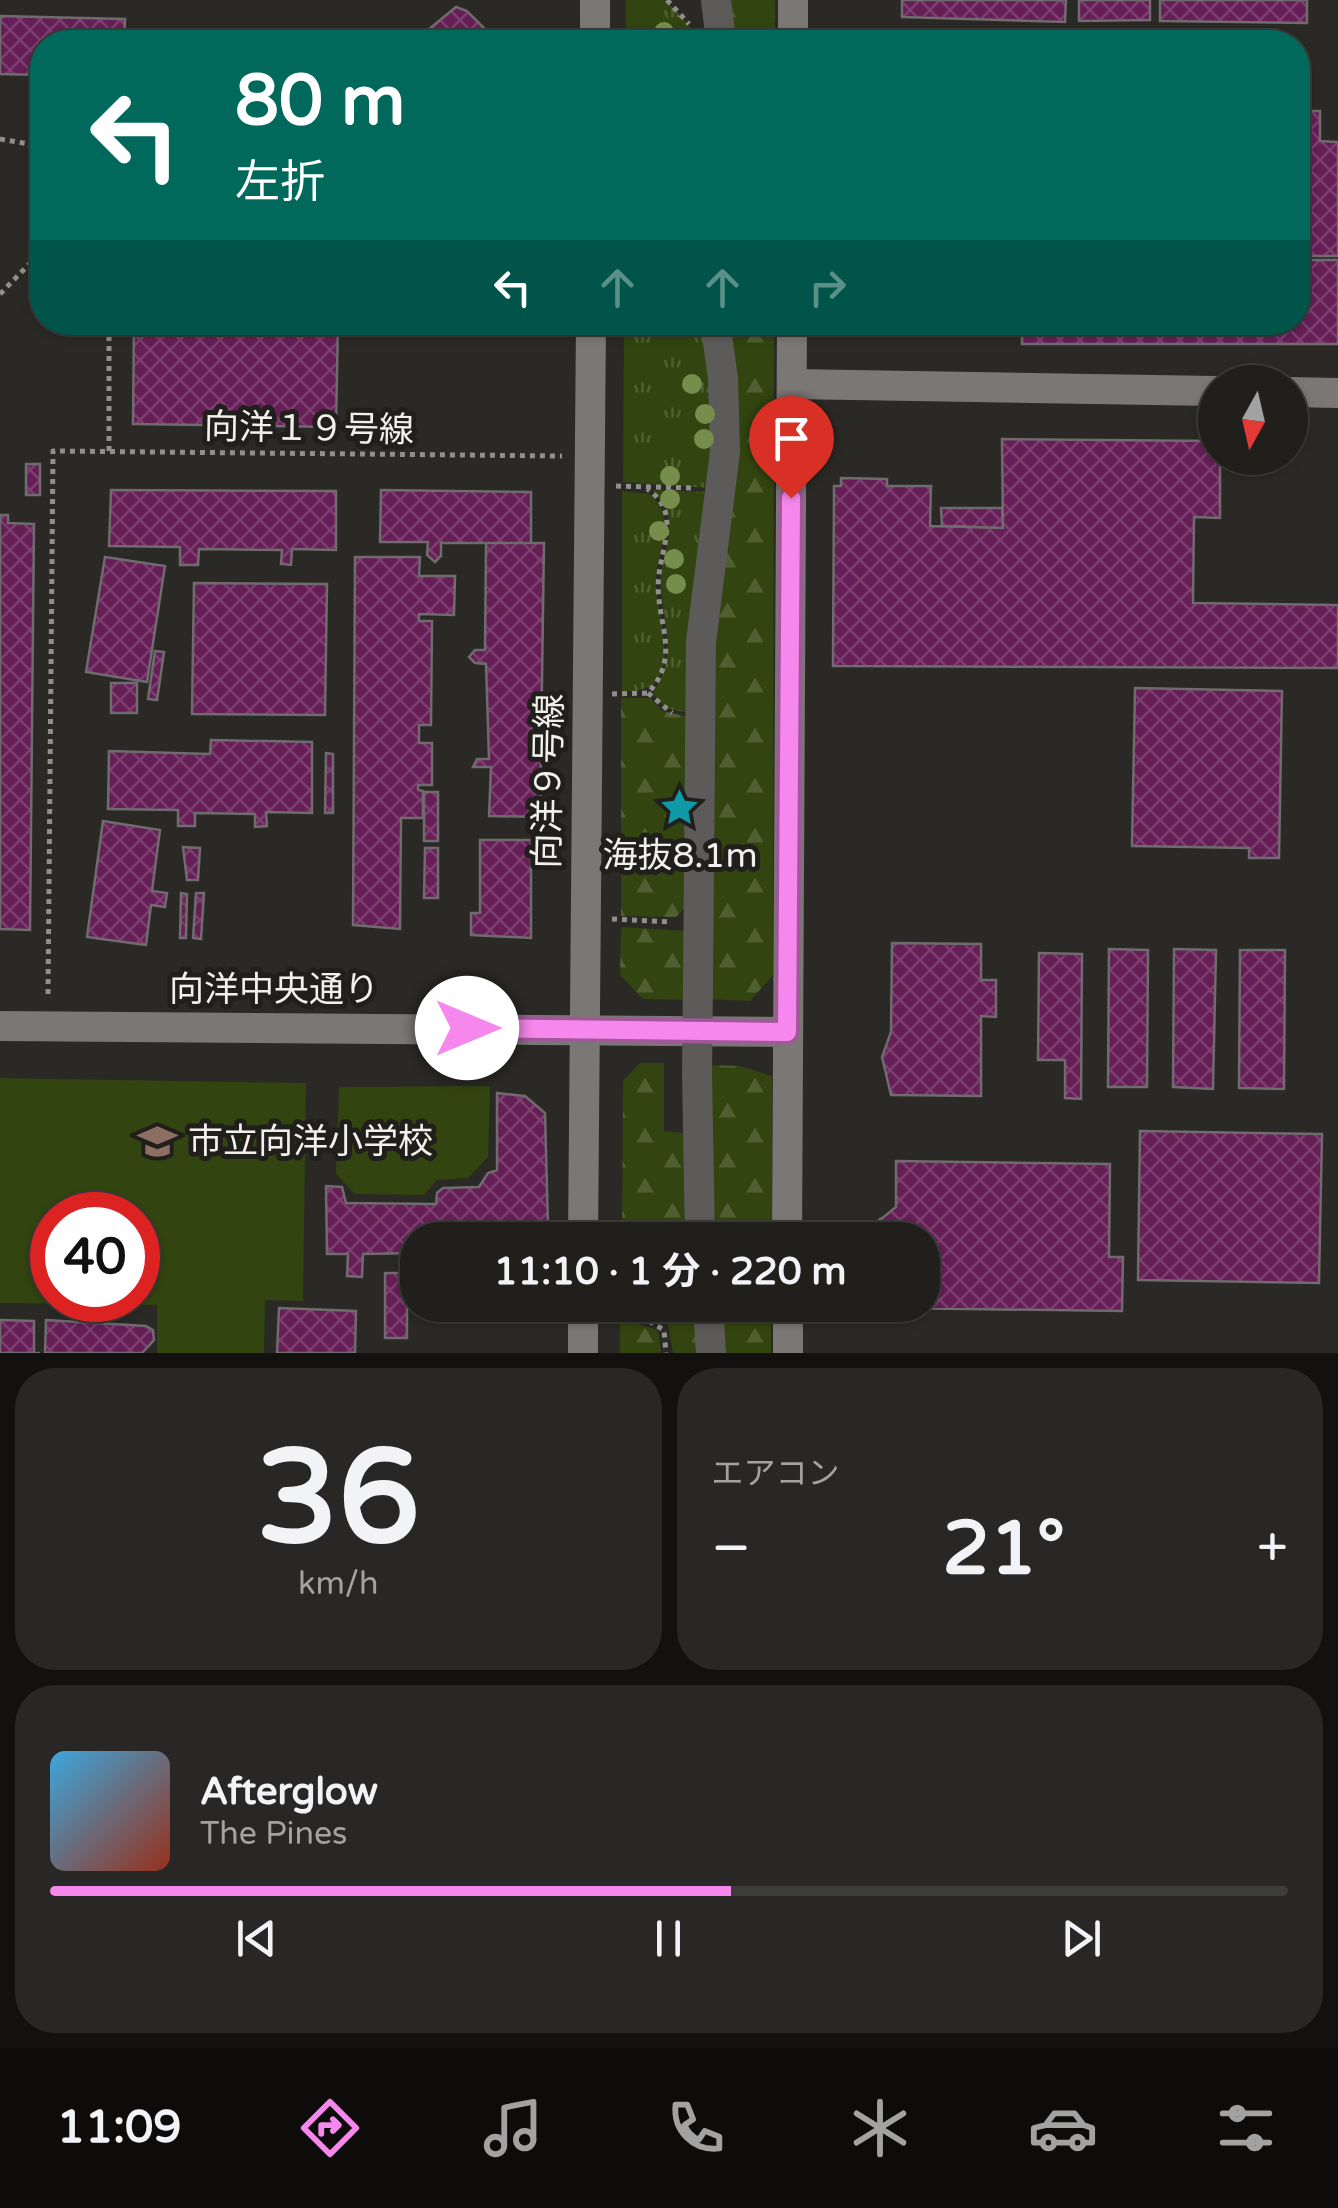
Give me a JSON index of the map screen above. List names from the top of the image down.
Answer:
{
  "streets": {
    "street": ["向洋９号線", "向洋中央通り"],
    "path": ["向洋１９号線"]
  },
  "crossings": [
    ["向洋９号線", "向洋中央通り"]
  ],
  "places": {
    "place": ["海抜8.1m"],
    "school or university": ["市立向洋小学校"]
  },
  "north": "bottom",
  "page": {
    "turn": ["80 m", "左折"],
    "limit": "40",
    "trip": "11:10 · 1 分 · 220 m",
    "tile": [
      ["36", "km/h"],
      "エアコン"
    ],
    "heat": ["−", "21°", "+"],
    "song": ["Afterglow", "The Pines"],
    "tabs": "11:09"
  }
}
